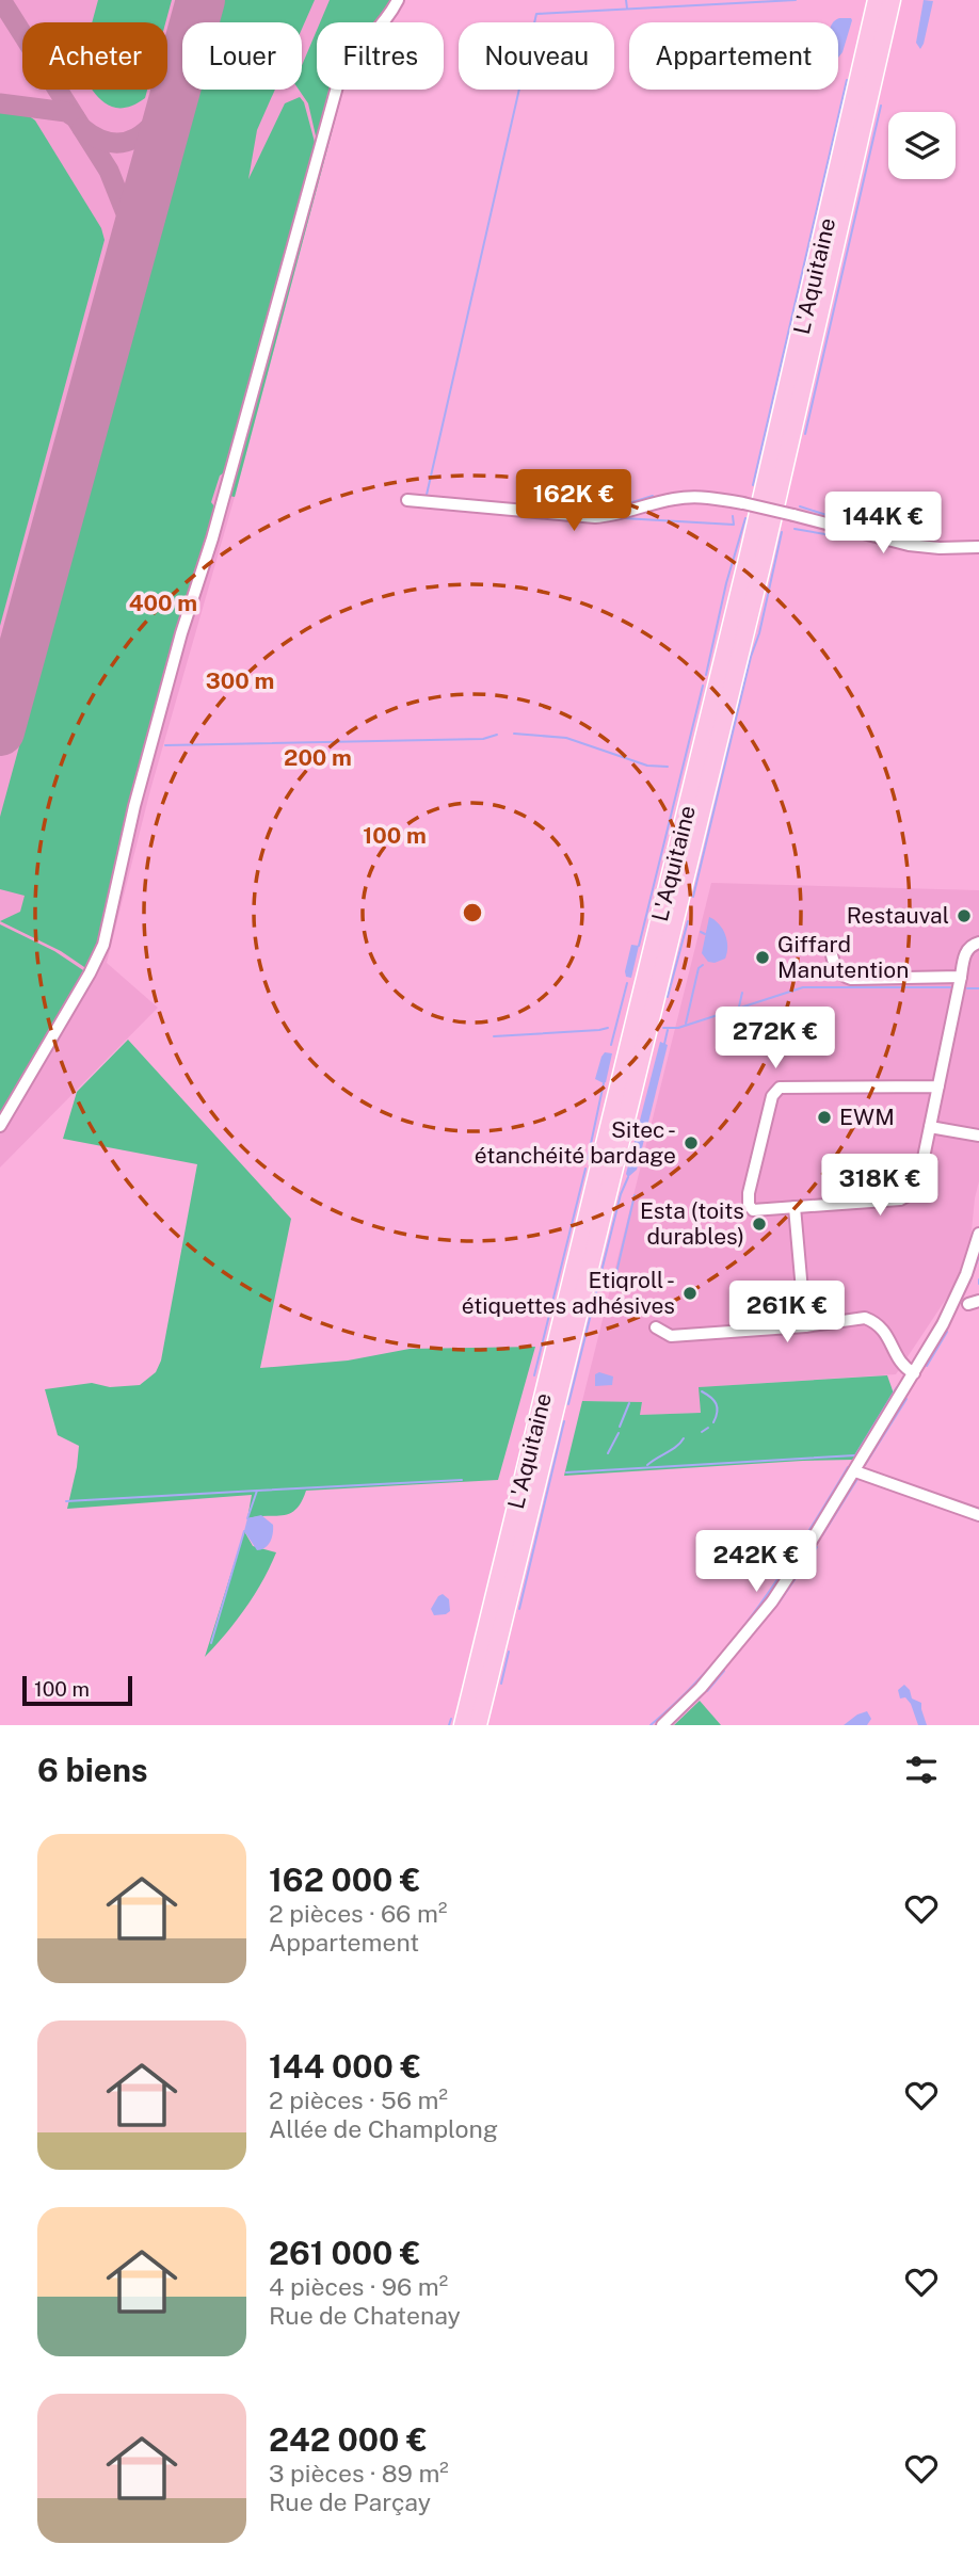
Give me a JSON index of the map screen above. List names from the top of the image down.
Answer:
{
  "streets": {
    "highway": ["L'Aquitaine"]
  },
  "places": [
    "Restauval",
    "Giffard Manutention",
    "EWM",
    "Sitec - étanchéité bardage",
    "Esta (toits durables)",
    "Etiqroll - étiquettes adhésives"
  ],
  "scale_bar": "100 m",
  "page": {
    "chip": [
      "Acheter",
      "Louer",
      "Filtres",
      "Nouveau",
      "Appartement"
    ],
    "price": [
      "162K €",
      "144K €",
      "272K €",
      "318K €",
      "261K €",
      "242K €"
    ],
    "scale": "100 m",
    "heading": "6 biens",
    "list": [
      {
        "name": "162 000 €",
        "note": "2 pièces · 66 m² · Appartement"
      },
      {
        "name": "144 000 €",
        "note": "2 pièces · 56 m² · Allée de Champlong"
      },
      {
        "name": "261 000 €",
        "note": "4 pièces · 96 m² · Rue de Chatenay"
      },
      {
        "name": "242 000 €",
        "note": "3 pièces · 89 m² · Rue de Parçay"
      }
    ]
  },
  "rings": [
    "400 m",
    "300 m",
    "200 m",
    "100 m"
  ]
}
